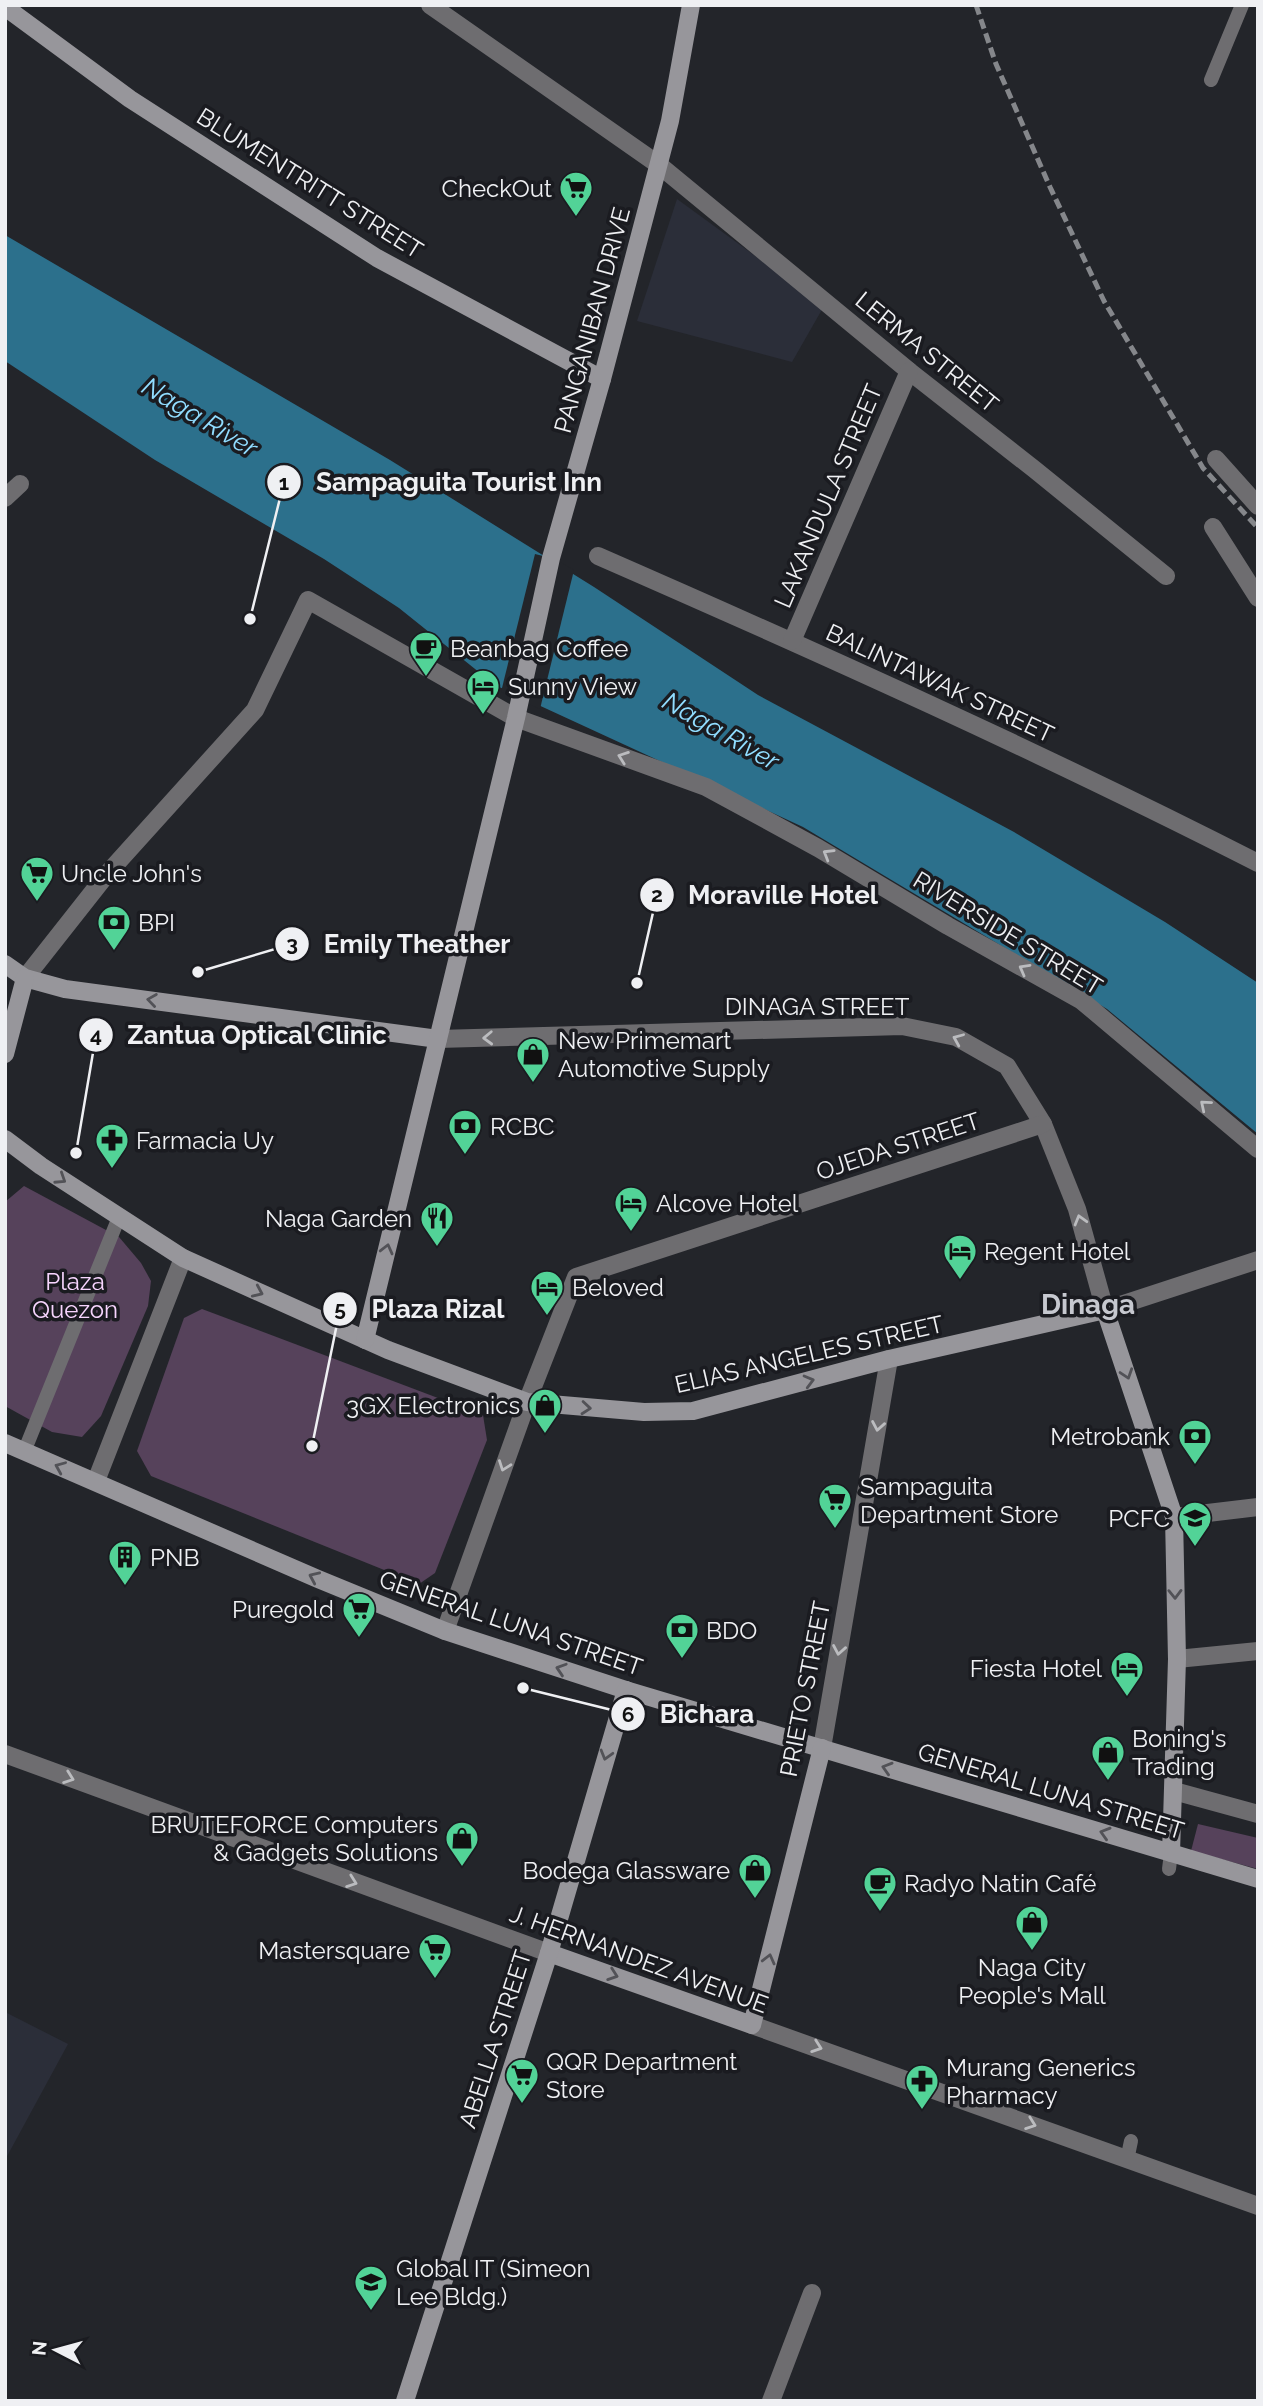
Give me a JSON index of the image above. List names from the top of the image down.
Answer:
{
  "streets": {
    "main road": [
      "BLUMENTRITT STREET",
      "PANGANIBAN DRIVE",
      "ELIAS ANGELES STREET",
      "GENERAL LUNA STREET",
      "PRIETO STREET",
      "J. HERNANDEZ AVENUE",
      "ABELLA STREET"
    ],
    "street": [
      "LERMA STREET",
      "LAKANDULA STREET",
      "BALINTAWAK STREET",
      "RIVERSIDE STREET",
      "DINAGA STREET",
      "OJEDA STREET"
    ]
  },
  "crossings": [
    ["BLUMENTRITT STREET", "PANGANIBAN DRIVE"],
    ["PANGANIBAN DRIVE", "LERMA STREET"],
    ["PANGANIBAN DRIVE", "RIVERSIDE STREET"],
    ["PANGANIBAN DRIVE", "DINAGA STREET"],
    ["PANGANIBAN DRIVE", "ELIAS ANGELES STREET"],
    ["LERMA STREET", "LAKANDULA STREET"],
    ["LAKANDULA STREET", "BALINTAWAK STREET"],
    ["DINAGA STREET", "OJEDA STREET"],
    ["DINAGA STREET", "ELIAS ANGELES STREET"],
    ["OJEDA STREET", "ELIAS ANGELES STREET"],
    ["ELIAS ANGELES STREET", "PRIETO STREET"],
    ["GENERAL LUNA STREET", "PRIETO STREET"],
    ["GENERAL LUNA STREET", "ABELLA STREET"],
    ["PRIETO STREET", "J. HERNANDEZ AVENUE"],
    ["J. HERNANDEZ AVENUE", "ABELLA STREET"]
  ],
  "one_way": [
    "RIVERSIDE STREET",
    "DINAGA STREET",
    "ELIAS ANGELES STREET",
    "GENERAL LUNA STREET",
    "J. HERNANDEZ AVENUE",
    "ABELLA STREET"
  ],
  "districts": ["Dinaga"],
  "water": ["Naga River"],
  "parks": ["Plaza Quezon"],
  "places": {
    "supermarket": [
      "CheckOut",
      "Uncle John's",
      "Sampaguita Department Store",
      "Puregold",
      "Mastersquare",
      "QQR Department Store"
    ],
    "other": [
      "Sampaguita Tourist Inn",
      "Emily Theather",
      "Moraville Hotel",
      "Zantua Optical Clinic",
      "Plaza Rizal",
      "Bichara"
    ],
    "cafe": ["Beanbag Coffee", "Radyo Natin Café"],
    "hotel": [
      "Sunny View",
      "Alcove Hotel",
      "Regent Hotel",
      "Beloved",
      "Fiesta Hotel"
    ],
    "bank": [
      "BPI",
      "RCBC",
      "Metrobank",
      "BDO"
    ],
    "shop": [
      "New Primemart Automotive Supply",
      "3GX Electronics",
      "Boning's Trading",
      "BRUTEFORCE Computers & Gadgets Solutions",
      "Bodega Glassware",
      "Naga City People's Mall"
    ],
    "pharmacy": ["Farmacia Uy", "Murang Generics Pharmacy"],
    "restaurant": ["Naga Garden"],
    "school or university": ["PCFC", "Global IT (Simeon Lee Bldg.)"],
    "building": ["PNB"]
  },
  "north": "left"
}
